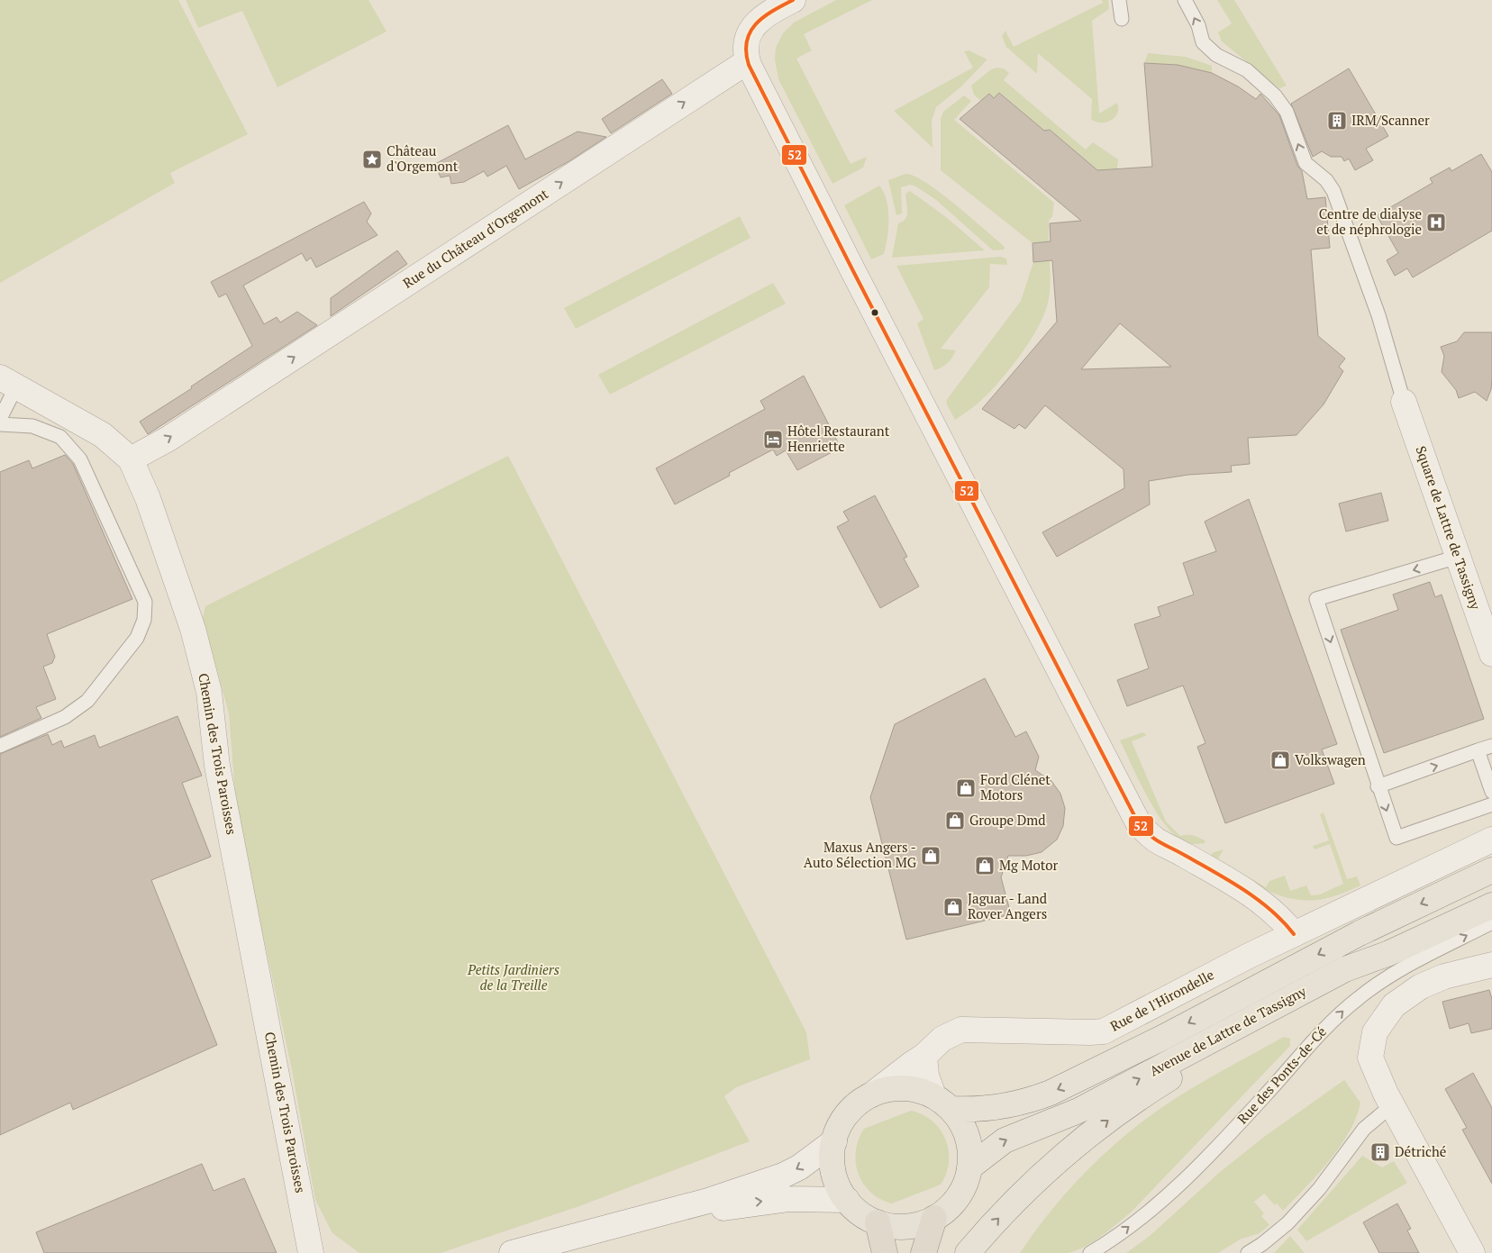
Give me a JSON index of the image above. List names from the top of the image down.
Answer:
{
  "streets": {
    "main road": ["Avenue de Lattre de Tassigny"],
    "street": [
      "Rue du Château d'Orgemont",
      "Square de Lattre de Tassigny",
      "Chemin des Trois Paroisses",
      "Rue de l'Hirondelle"
    ],
    "lane": ["Rue des Ponts-de-Cé"]
  },
  "crossings": [
    ["Rue du Château d'Orgemont", "Chemin des Trois Paroisses"],
    ["Rue de l'Hirondelle", "Avenue de Lattre de Tassigny"]
  ],
  "one_way": ["Rue du Château d'Orgemont"],
  "parks": ["Petits Jardiniers de la Treille"],
  "places": {
    "building": ["IRM/Scanner", "Détriché"],
    "place": ["Château d'Orgemont"],
    "hospital": ["Centre de dialyse et de néphrologie"],
    "hotel": ["Hôtel Restaurant Henriette"],
    "shop": [
      "Volkswagen",
      "Ford Clénet Motors",
      "Groupe Dmd",
      "Maxus Angers - Auto Sélection MG",
      "Mg Motor",
      "Jaguar - Land Rover Angers"
    ]
  },
  "lines": ["transit line 52"]
}
